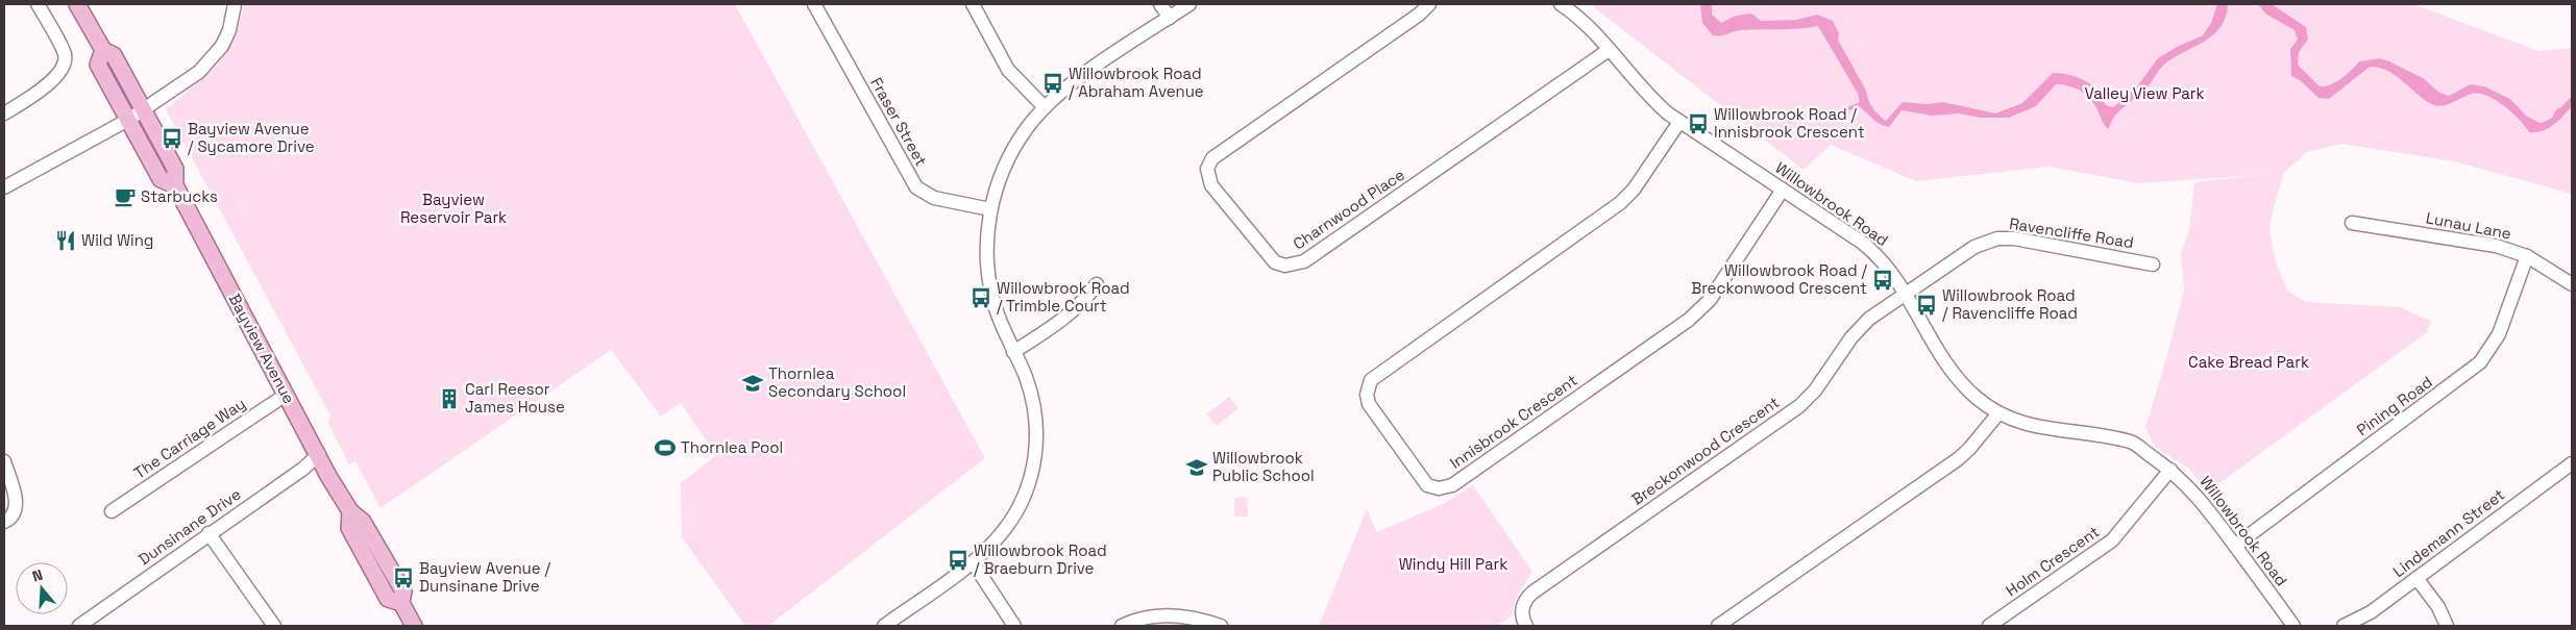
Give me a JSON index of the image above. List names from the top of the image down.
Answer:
{
  "streets": {
    "main road": ["Bayview Avenue"],
    "street": [
      "Fraser Street",
      "Willowbrook Road",
      "Charnwood Place",
      "Lunau Lane",
      "Ravencliffe Road",
      "Pining Road",
      "Innisbrook Crescent",
      "The Carriage Way",
      "Breckonwood Crescent",
      "Dunsinane Drive",
      "Lindemann Street",
      "Holm Crescent"
    ]
  },
  "crossings": [
    ["Willowbrook Road", "Charnwood Place"],
    ["Willowbrook Road", "Ravencliffe Road"],
    ["Willowbrook Road", "Pining Road"],
    ["Willowbrook Road", "Innisbrook Crescent"],
    ["Willowbrook Road", "Breckonwood Crescent"],
    ["Willowbrook Road", "Holm Crescent"],
    ["Lunau Lane", "Pining Road"],
    ["Ravencliffe Road", "Breckonwood Crescent"],
    ["Bayview Avenue", "The Carriage Way"],
    ["Bayview Avenue", "Dunsinane Drive"]
  ],
  "parks": [
    "Valley View Park",
    "Bayview Reservoir Park",
    "Cake Bread Park",
    "Windy Hill Park"
  ],
  "places": {
    "bus stop": [
      "Willowbrook Road / Abraham Avenue",
      "Willowbrook Road / Innisbrook Crescent",
      "Bayview Avenue / Sycamore Drive",
      "Willowbrook Road / Breckonwood Crescent",
      "Willowbrook Road / Trimble Court",
      "Willowbrook Road / Ravencliffe Road",
      "Willowbrook Road / Braeburn Drive",
      "Bayview Avenue / Dunsinane Drive"
    ],
    "cafe": ["Starbucks"],
    "restaurant": ["Wild Wing"],
    "school or university": ["Thornlea Secondary School", "Willowbrook Public School"],
    "building": ["Carl Reesor James House"],
    "sports": ["Thornlea Pool"]
  },
  "north": "top"
}
